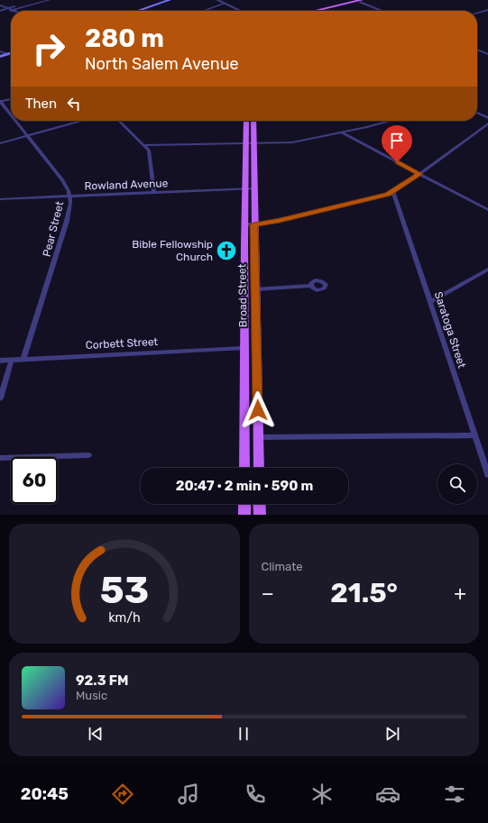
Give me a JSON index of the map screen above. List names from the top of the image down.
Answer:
{
  "streets": {
    "main road": ["Broad Street"],
    "street": [
      "Rowland Avenue",
      "Pear Street",
      "Saratoga Street",
      "Corbett Street"
    ]
  },
  "crossings": [
    ["Rowland Avenue", "Pear Street"],
    ["Rowland Avenue", "Broad Street"],
    ["Pear Street", "Corbett Street"],
    ["Broad Street", "Corbett Street"]
  ],
  "places": {
    "church": ["Bible Fellowship Church"]
  },
  "page": {
    "turn": ["280 m", "North Salem Avenue"],
    "then": "Then",
    "limit": "60",
    "trip": "20:47 · 2 min · 590 m",
    "tile": "Climate",
    "heat": ["−", "21.5°", "+"],
    "song": ["92.3 FM", "Music"],
    "tabs": "20:45",
    "gauge": ["53", "km/h"]
  }
}
